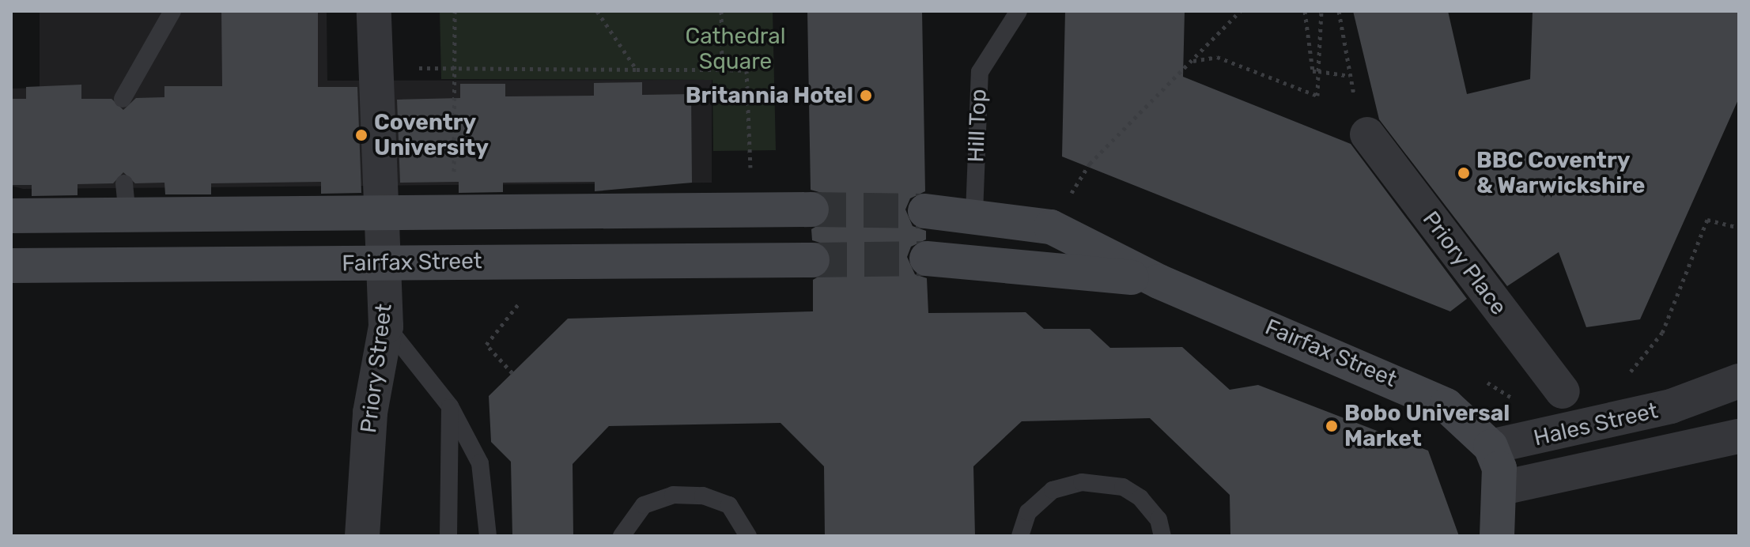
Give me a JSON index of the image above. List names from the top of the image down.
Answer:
{
  "streets": {
    "street": [
      "Fairfax Street",
      "Priory Place",
      "Priory Street",
      "Hales Street"
    ],
    "lane": ["Hill Top"]
  },
  "crossings": [
    ["Hill Top", "Fairfax Street"],
    ["Fairfax Street", "Priory Street"],
    ["Fairfax Street", "Hales Street"]
  ],
  "parks": ["Cathedral Square"],
  "places": [
    "Britannia Hotel",
    "Coventry University",
    "BBC Coventry & Warwickshire",
    "Bobo Universal Market"
  ]
}
